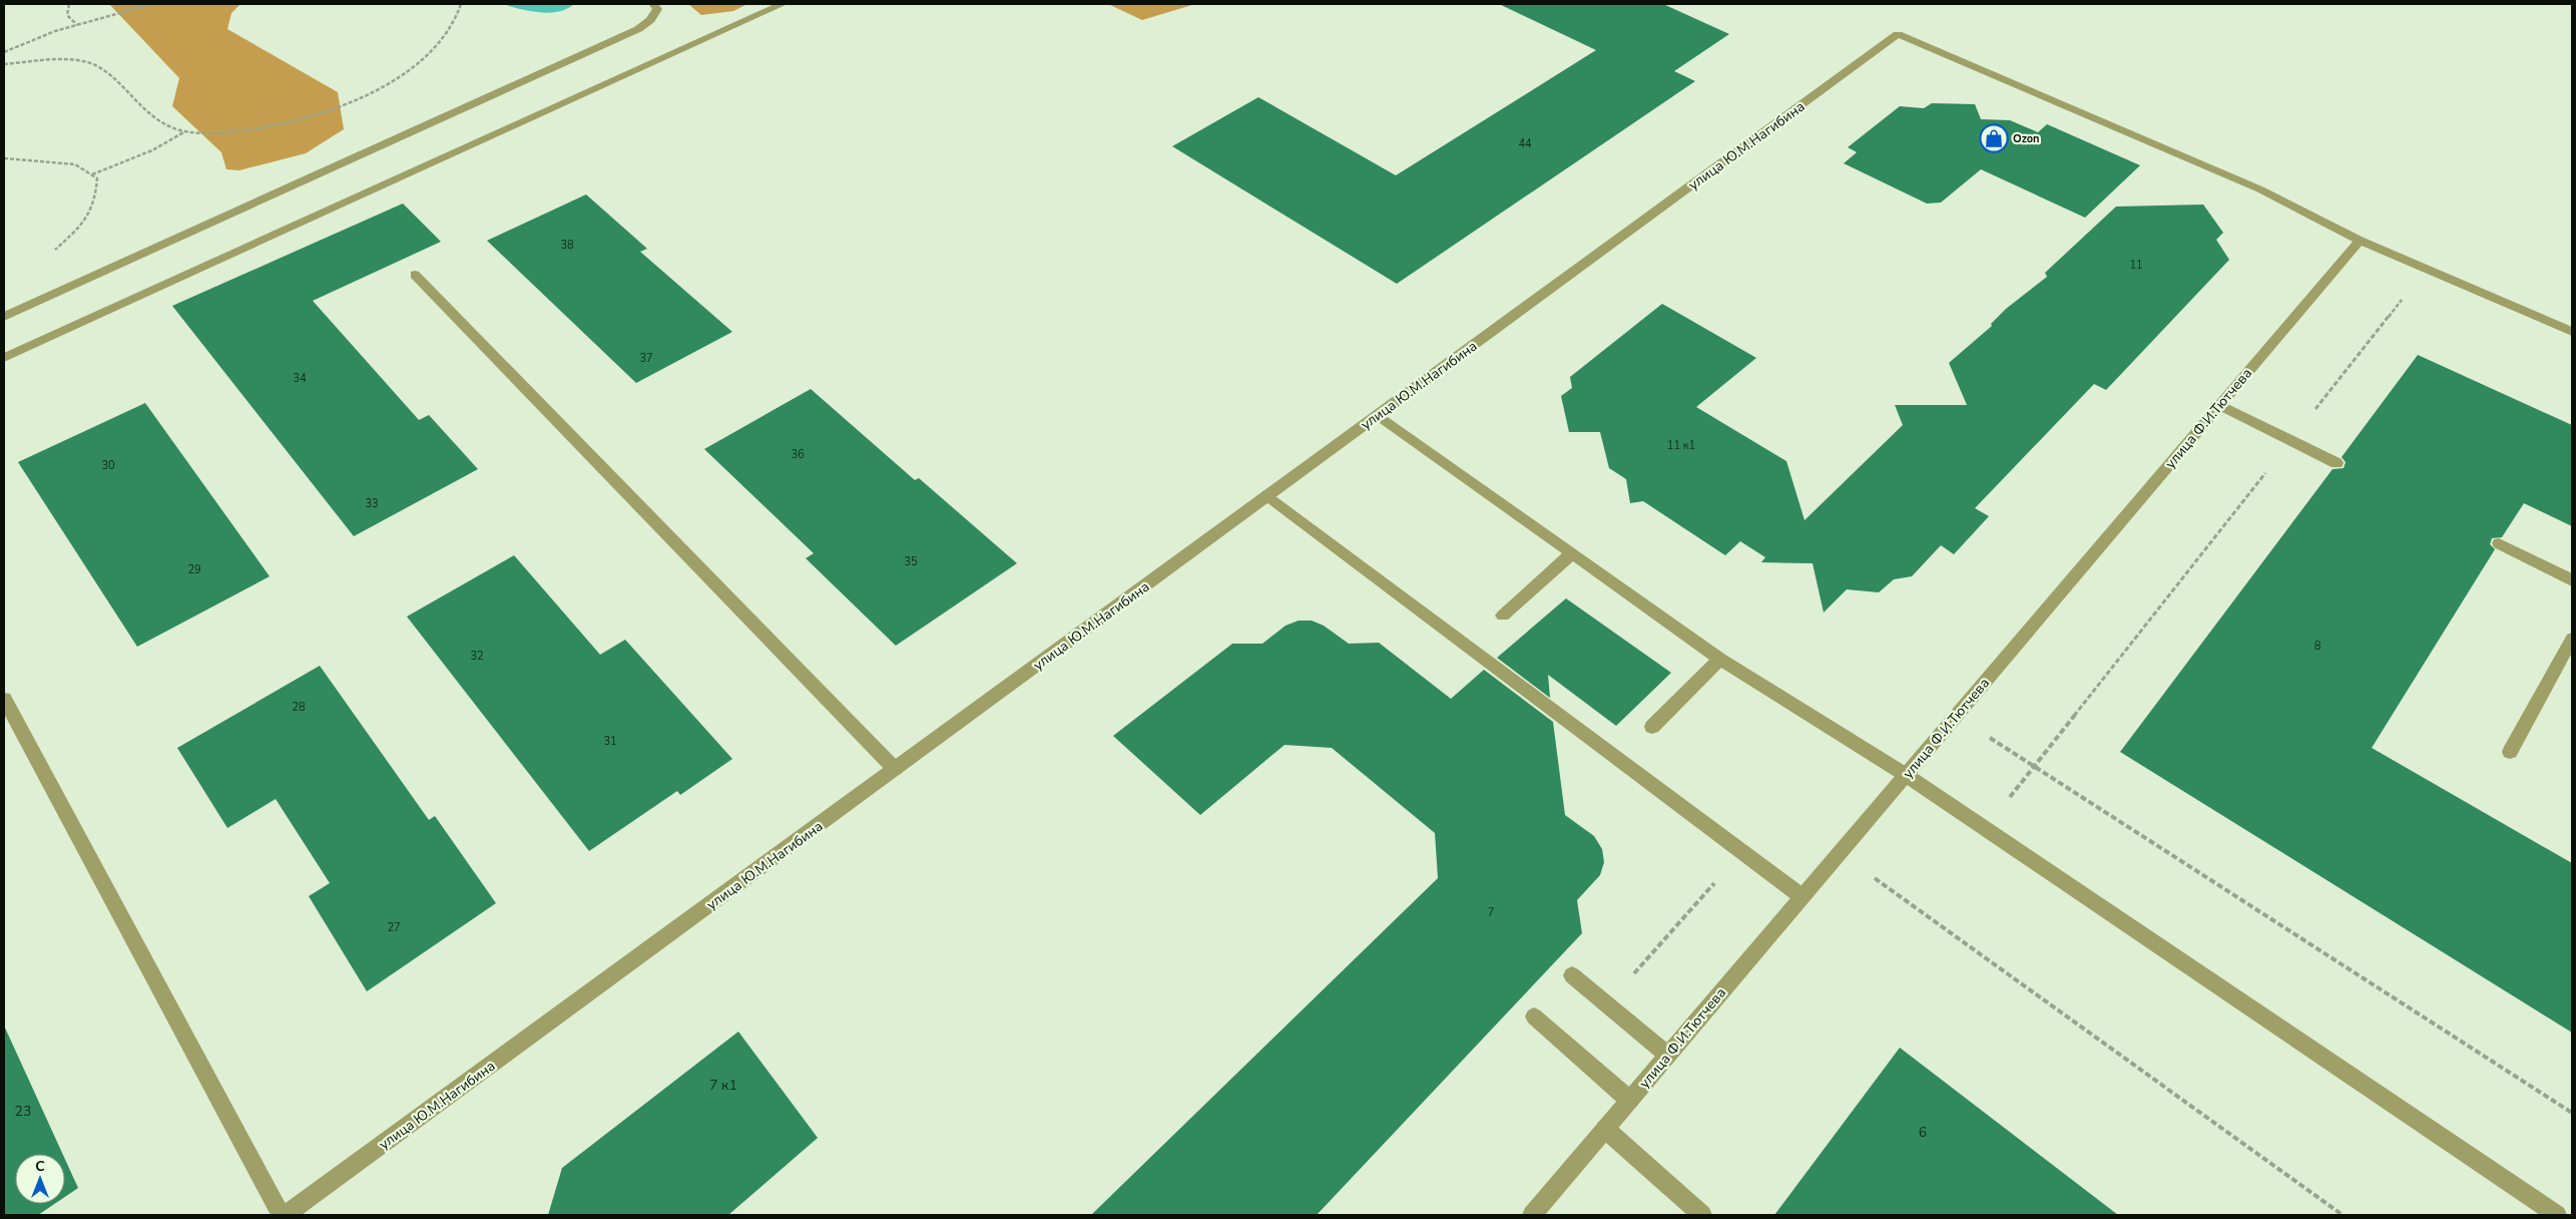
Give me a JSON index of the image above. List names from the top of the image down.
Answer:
{
  "streets": {
    "street": ["улица Ю.М.Нагибина", "улица Ф.И.Тютчева"]
  },
  "crossings": [
    ["улица Ю.М.Нагибина", "улица Ф.И.Тютчева"]
  ],
  "places": {
    "shop": ["Ozon"]
  },
  "house_numbers": [
    "44",
    "38",
    "11",
    "37",
    "34",
    "11 к1",
    "36",
    "30",
    "33",
    "35",
    "29",
    "8",
    "32",
    "28",
    "31",
    "7",
    "27",
    "7 к1",
    "23",
    "6"
  ],
  "north": "top"
}
